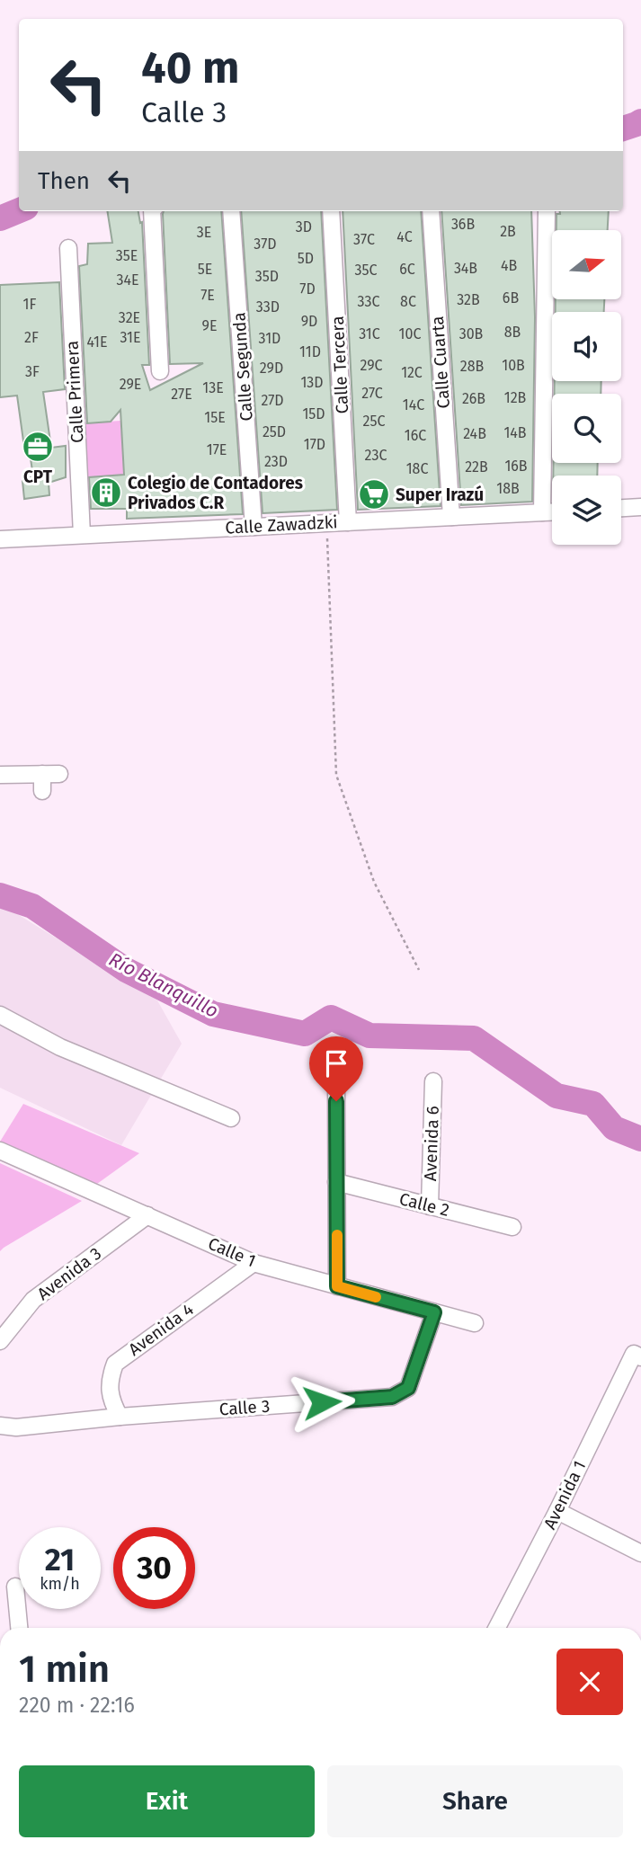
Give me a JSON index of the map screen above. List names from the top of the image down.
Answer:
{
  "streets": {
    "street": [
      "Calle Cuarta",
      "Calle Tercera",
      "Calle Segunda",
      "Calle Primera",
      "Calle Zawadzki",
      "Avenida 6",
      "Calle 2",
      "Calle 1",
      "Avenida 3",
      "Avenida 4",
      "Calle 3",
      "Avenida 1"
    ]
  },
  "crossings": [
    ["Calle Cuarta", "Calle Zawadzki"],
    ["Calle Tercera", "Calle Zawadzki"],
    ["Calle Segunda", "Calle Zawadzki"],
    ["Calle Primera", "Calle Zawadzki"],
    ["Avenida 6", "Calle 2"],
    ["Calle 1", "Avenida 3"],
    ["Calle 1", "Avenida 4"],
    ["Calle 1", "Calle 3"],
    ["Avenida 4", "Calle 3"]
  ],
  "water": ["Río Blanquillo"],
  "places": {
    "office": ["CPT"],
    "building": ["Colegio de Contadores Privados C.R"],
    "supermarket": ["Super Irazú"]
  },
  "house_numbers": [
    "36B",
    "3D",
    "2B",
    "3E",
    "4C",
    "37C",
    "37D",
    "35E",
    "5D",
    "4B",
    "34B",
    "5E",
    "6C",
    "35C",
    "35D",
    "34E",
    "7D",
    "7E",
    "6B",
    "32B",
    "33C",
    "8C",
    "1F",
    "33D",
    "32E",
    "9D",
    "9E",
    "8B",
    "31C",
    "10C",
    "30B",
    "2F",
    "31E",
    "31D",
    "41E",
    "11D",
    "29C",
    "10B",
    "28B",
    "29D",
    "3F",
    "12C",
    "13D",
    "29E",
    "13E",
    "27C",
    "27E",
    "12B",
    "26B",
    "27D",
    "14C",
    "15D",
    "15E",
    "25C",
    "25D",
    "14B",
    "24B",
    "16C",
    "17D",
    "17E",
    "23C",
    "23D",
    "16B",
    "22B",
    "18C",
    "18B"
  ],
  "north": "right",
  "page": {
    "turn": ["40 m", "Calle 3"],
    "then": "Then",
    "speed": "21 km/h",
    "limit": "30",
    "heading": ["1 min", "220 m · 22:16"],
    "buttons": ["Exit", "Share"]
  }
}
